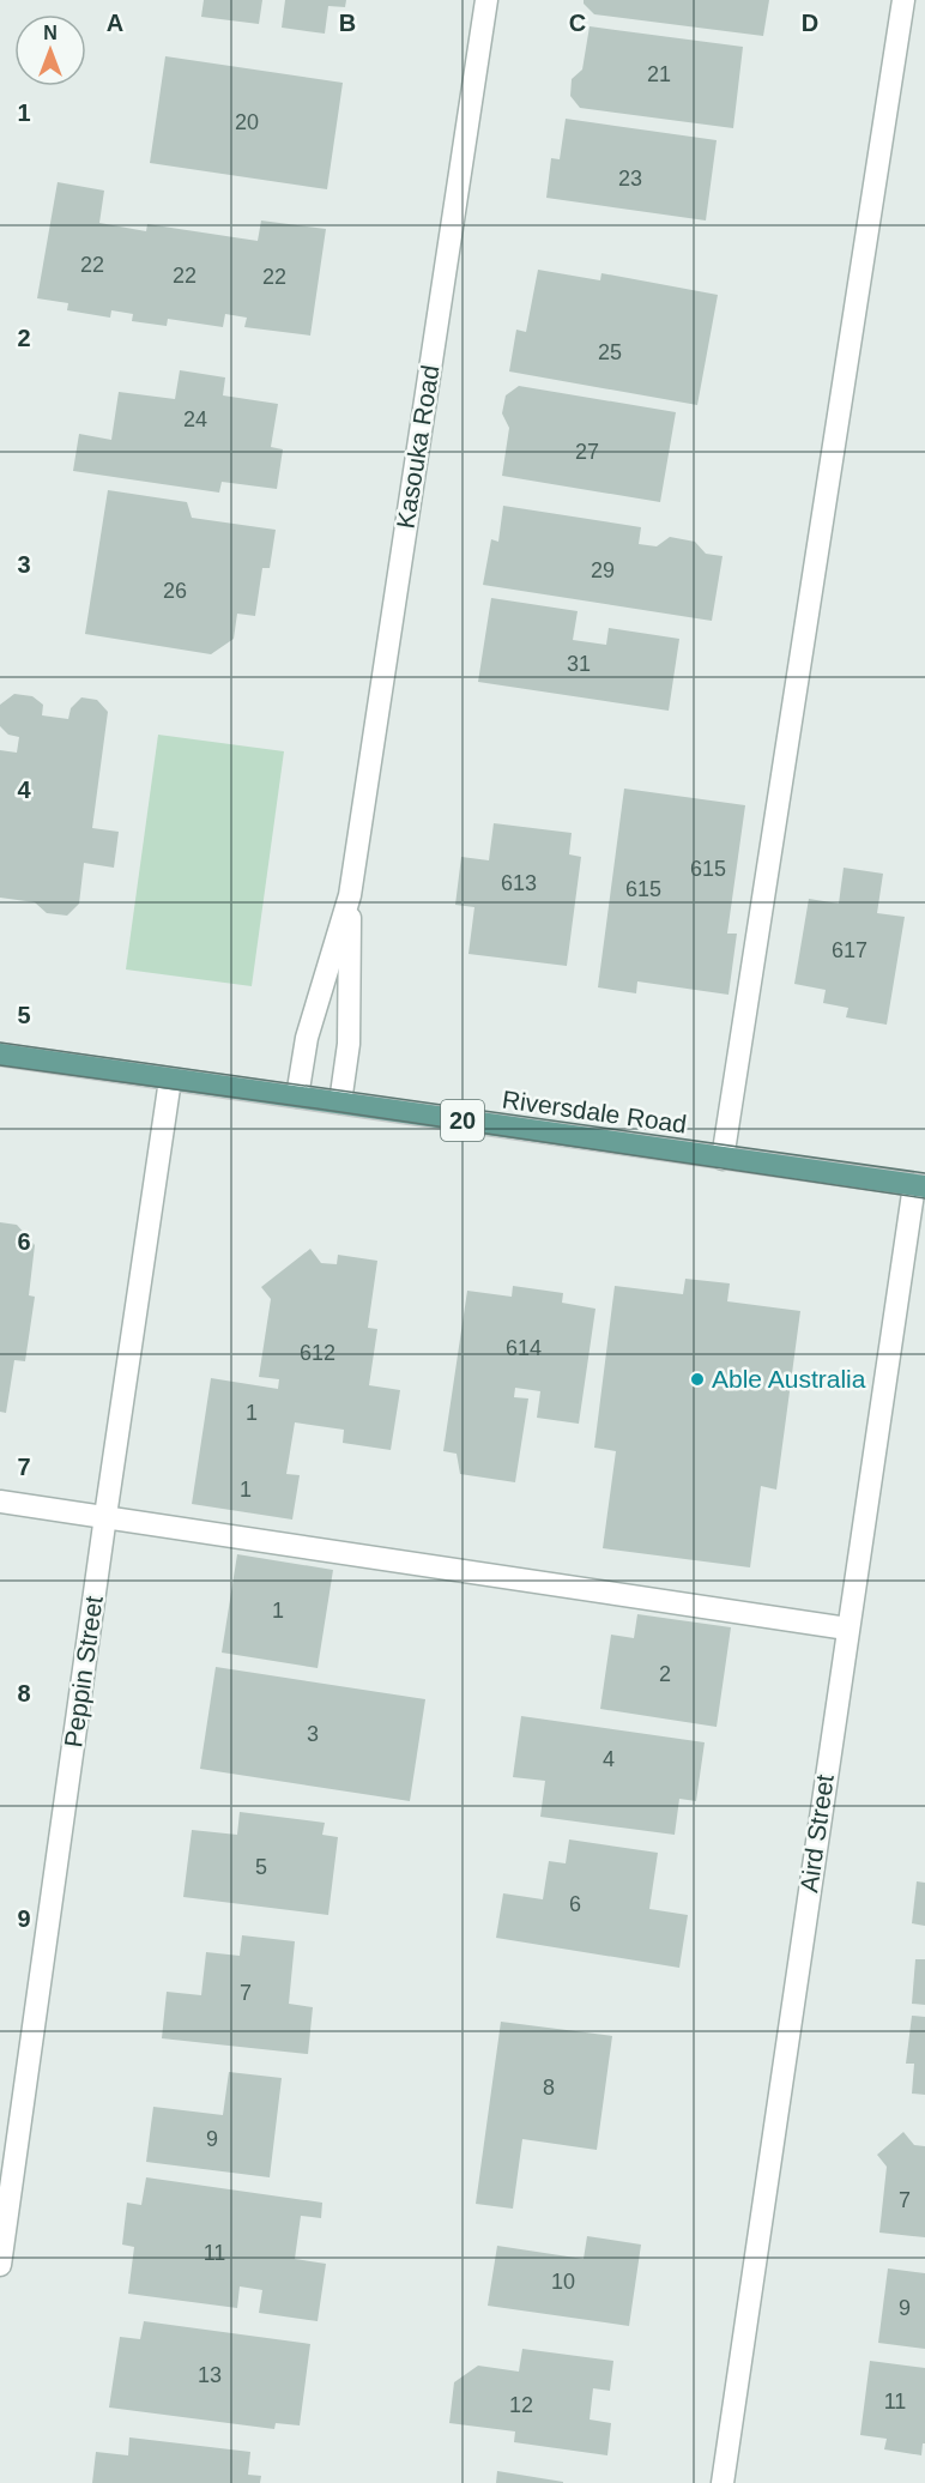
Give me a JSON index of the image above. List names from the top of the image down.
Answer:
{
  "streets": {
    "main road": ["Riversdale Road", "20"],
    "street": ["Kasouka Road", "Peppin Street", "Aird Street"]
  },
  "crossings": [
    ["Kasouka Road", "Riversdale Road"],
    ["Riversdale Road", "Peppin Street"],
    ["Riversdale Road", "Aird Street"]
  ],
  "places": ["Able Australia"],
  "house_numbers": [
    "21",
    "20",
    "23",
    "22",
    "22",
    "22",
    "25",
    "24",
    "27",
    "29",
    "26",
    "31",
    "615",
    "613",
    "615",
    "617",
    "614",
    "612",
    "1",
    "1",
    "1",
    "2",
    "3",
    "4",
    "5",
    "6",
    "7",
    "8",
    "9",
    "7",
    "11",
    "10",
    "9",
    "13",
    "11",
    "12"
  ],
  "north": "top",
  "grid": {
    "columns": [
      "A",
      "B",
      "C",
      "D"
    ],
    "rows": [
      "1",
      "2",
      "3",
      "4",
      "5",
      "6",
      "7",
      "8",
      "9"
    ]
  }
}
